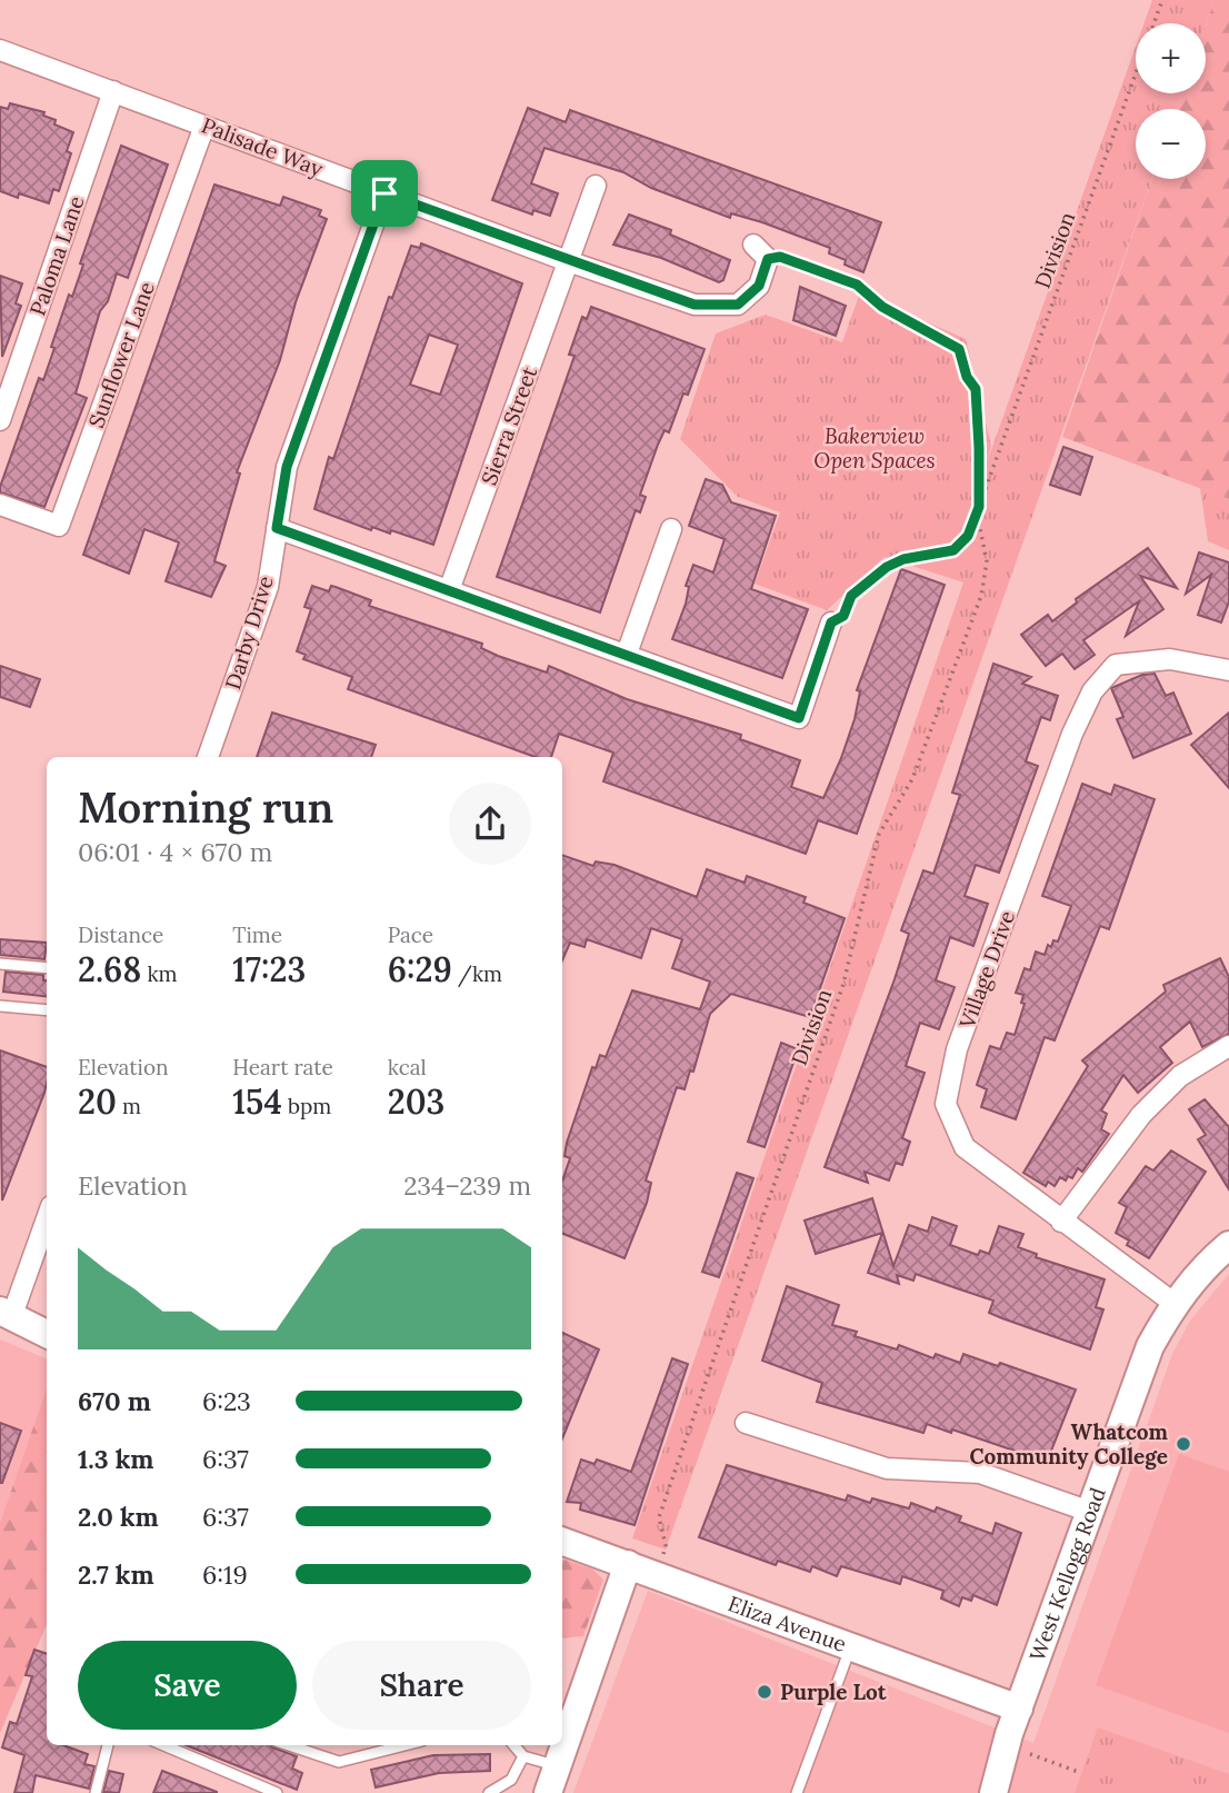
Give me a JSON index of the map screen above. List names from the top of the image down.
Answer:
{
  "streets": {
    "street": [
      "Palisade Way",
      "Paloma Lane",
      "Sunflower Lane",
      "Sierra Street",
      "Darby Drive",
      "Village Drive",
      "West Kellogg Road",
      "Eliza Avenue"
    ],
    "path": ["Division"]
  },
  "crossings": [
    ["Palisade Way", "Division"],
    ["Palisade Way", "Paloma Lane"],
    ["Palisade Way", "Sunflower Lane"],
    ["Palisade Way", "Sierra Street"],
    ["Palisade Way", "Darby Drive"],
    ["Village Drive", "West Kellogg Road"],
    ["West Kellogg Road", "Eliza Avenue"]
  ],
  "parks": ["Bakerview Open Spaces"],
  "places": ["Whatcom Community College", "Purple Lot"],
  "page": {
    "map_buttons": ["+", "−"],
    "heading": ["Morning run", "06:01 · 4 × 670 m"],
    "stats": [
      ["Distance", "2.68 km"],
      ["Time", "17:23"],
      ["Pace", "6:29 /km"],
      ["Elevation", "20 m"],
      ["Heart rate", "154 bpm"],
      ["kcal", "203"]
    ],
    "chart": ["Elevation", "234–239 m"],
    "list": [
      {
        "name": "670 m",
        "note": "6:23"
      },
      {
        "name": "1.3 km",
        "note": "6:37"
      },
      {
        "name": "2.0 km",
        "note": "6:37"
      },
      {
        "name": "2.7 km",
        "note": "6:19"
      }
    ],
    "buttons": ["Save", "Share"]
  }
}
